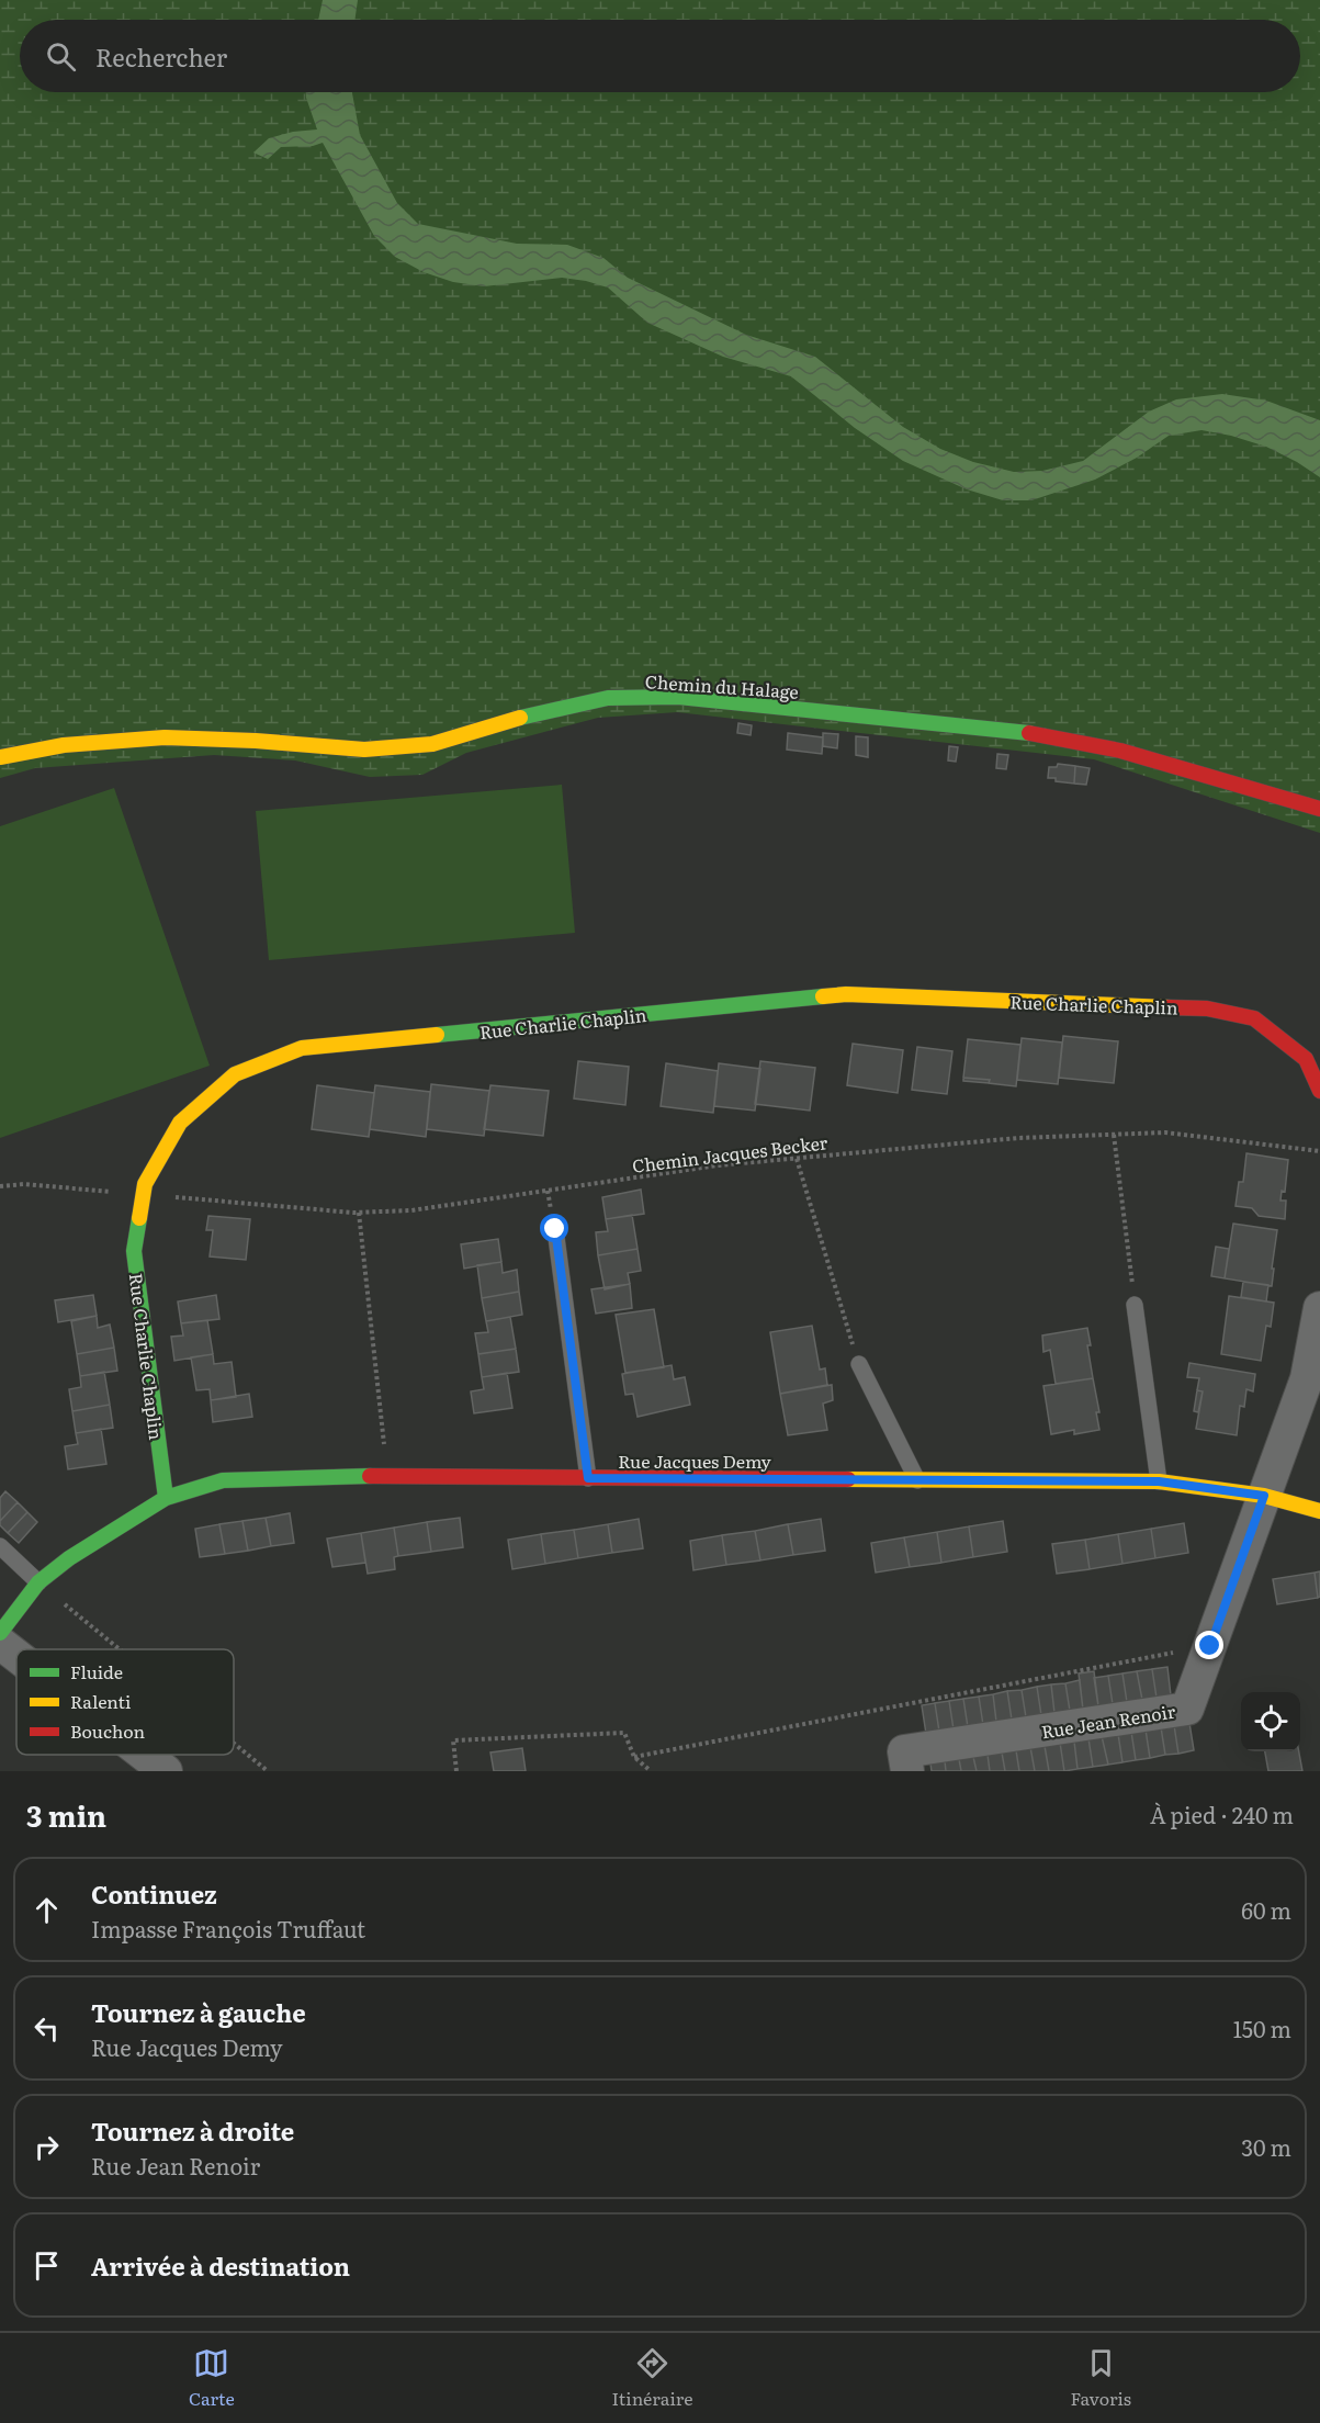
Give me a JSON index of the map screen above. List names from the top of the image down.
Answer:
{
  "streets": {
    "street": [
      "Chemin du Halage",
      "Rue Charlie Chaplin",
      "Rue Jacques Demy",
      "Rue Jean Renoir"
    ],
    "path": ["Chemin Jacques Becker"]
  },
  "crossings": [
    ["Rue Charlie Chaplin", "Chemin Jacques Becker"],
    ["Rue Charlie Chaplin", "Rue Jacques Demy"],
    ["Rue Jacques Demy", "Rue Jean Renoir"]
  ],
  "legend": ["Fluide", "Ralenti", "Bouchon"],
  "page": {
    "search": "Rechercher",
    "heading": ["3 min", "À pied · 240 m"],
    "list": [
      ["Continuez", "Impasse François Truffaut", "60 m"],
      ["Tournez à gauche", "Rue Jacques Demy", "150 m"],
      ["Tournez à droite", "Rue Jean Renoir", "30 m"],
      "Arrivée à destination"
    ],
    "nav": ["Carte", "Itinéraire", "Favoris"]
  }
}
